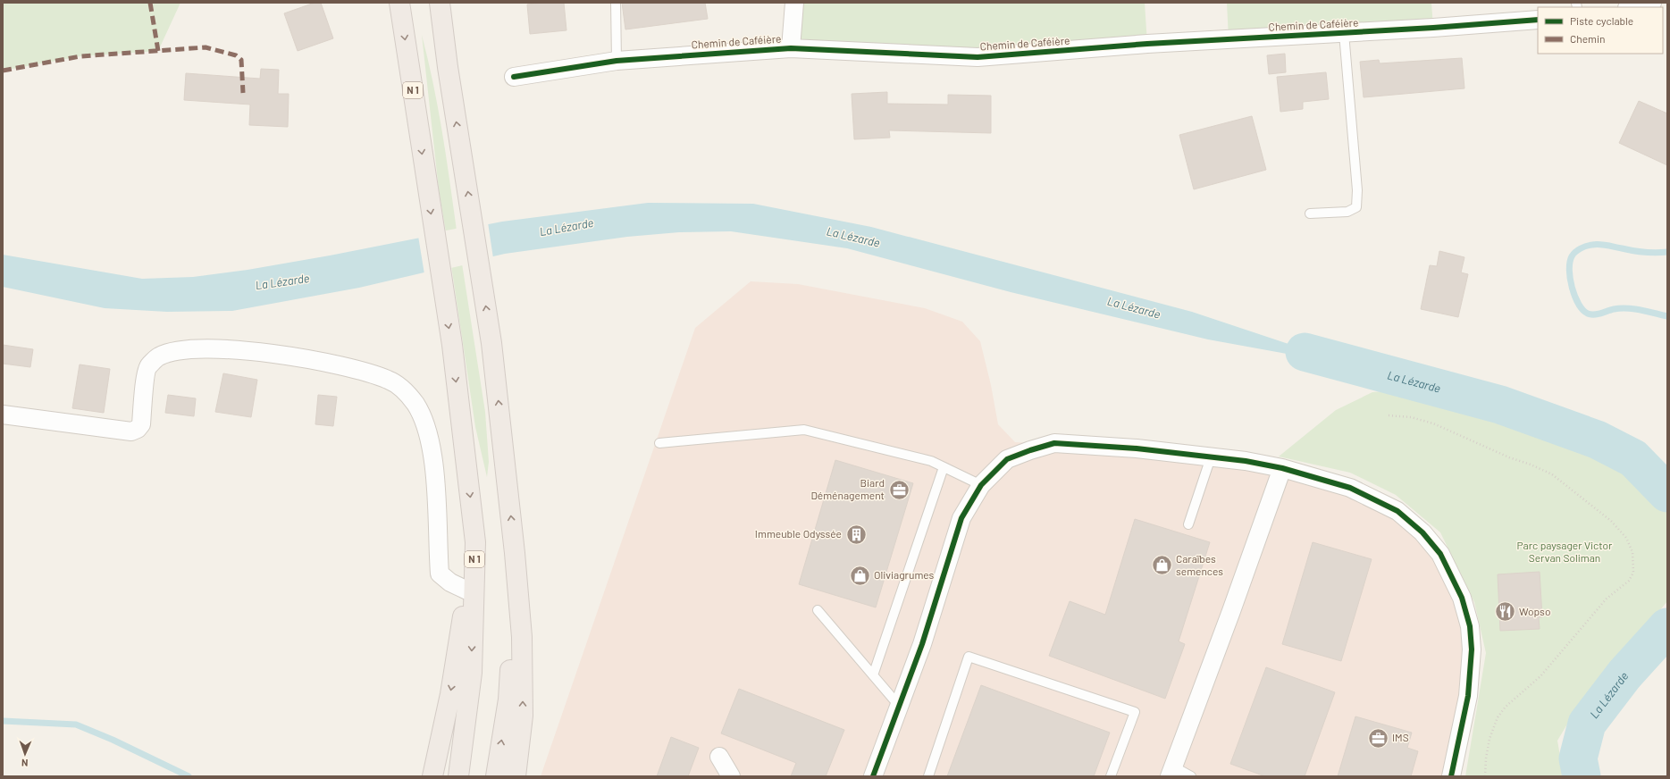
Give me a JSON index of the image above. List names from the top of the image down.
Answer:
{
  "streets": {
    "highway": ["N 1"],
    "street": ["Chemin de Caféière"]
  },
  "water": ["La Lézarde"],
  "parks": ["Parc paysager Victor Servan Soliman"],
  "places": {
    "office": ["Biard Déménagement", "IMS"],
    "building": ["Immeuble Odyssée"],
    "shop": ["Caraïbes semences", "Oliviagrumes"],
    "restaurant": ["Wopso"]
  },
  "legend": ["Piste cyclable", "Chemin"],
  "north": "bottom"
}
